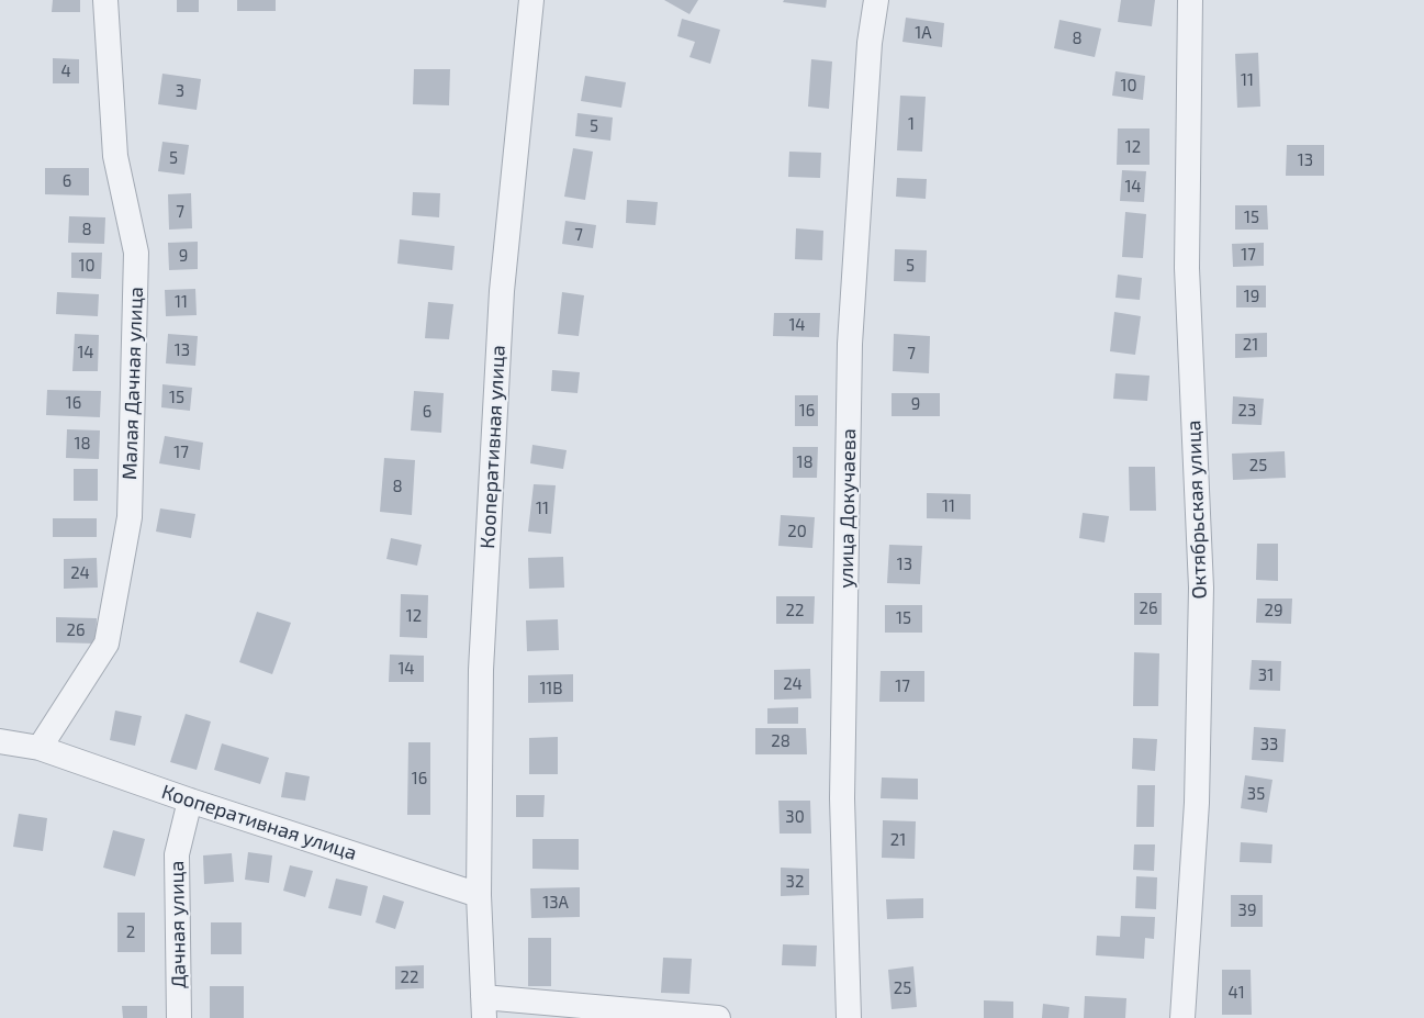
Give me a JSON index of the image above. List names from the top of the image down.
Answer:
{
  "streets": {
    "street": [
      "Малая Дачная улица",
      "Кооперативная улица",
      "улица Докучаева",
      "Октябрьская улица",
      "Дачная улица"
    ]
  },
  "crossings": [
    ["Малая Дачная улица", "Кооперативная улица"],
    ["Кооперативная улица", "Дачная улица"]
  ],
  "house_numbers": [
    "1А",
    "8",
    "4",
    "11",
    "10",
    "3",
    "1",
    "5",
    "12",
    "5",
    "13",
    "6",
    "14",
    "7",
    "15",
    "8",
    "7",
    "17",
    "9",
    "10",
    "5",
    "19",
    "11",
    "14",
    "21",
    "13",
    "14",
    "7",
    "15",
    "16",
    "9",
    "16",
    "23",
    "6",
    "18",
    "17",
    "18",
    "25",
    "8",
    "11",
    "11",
    "20",
    "13",
    "24",
    "26",
    "22",
    "29",
    "12",
    "15",
    "26",
    "14",
    "31",
    "24",
    "17",
    "11В",
    "28",
    "33",
    "16",
    "35",
    "30",
    "21",
    "32",
    "13А",
    "39",
    "2",
    "22",
    "25",
    "41"
  ]
}
